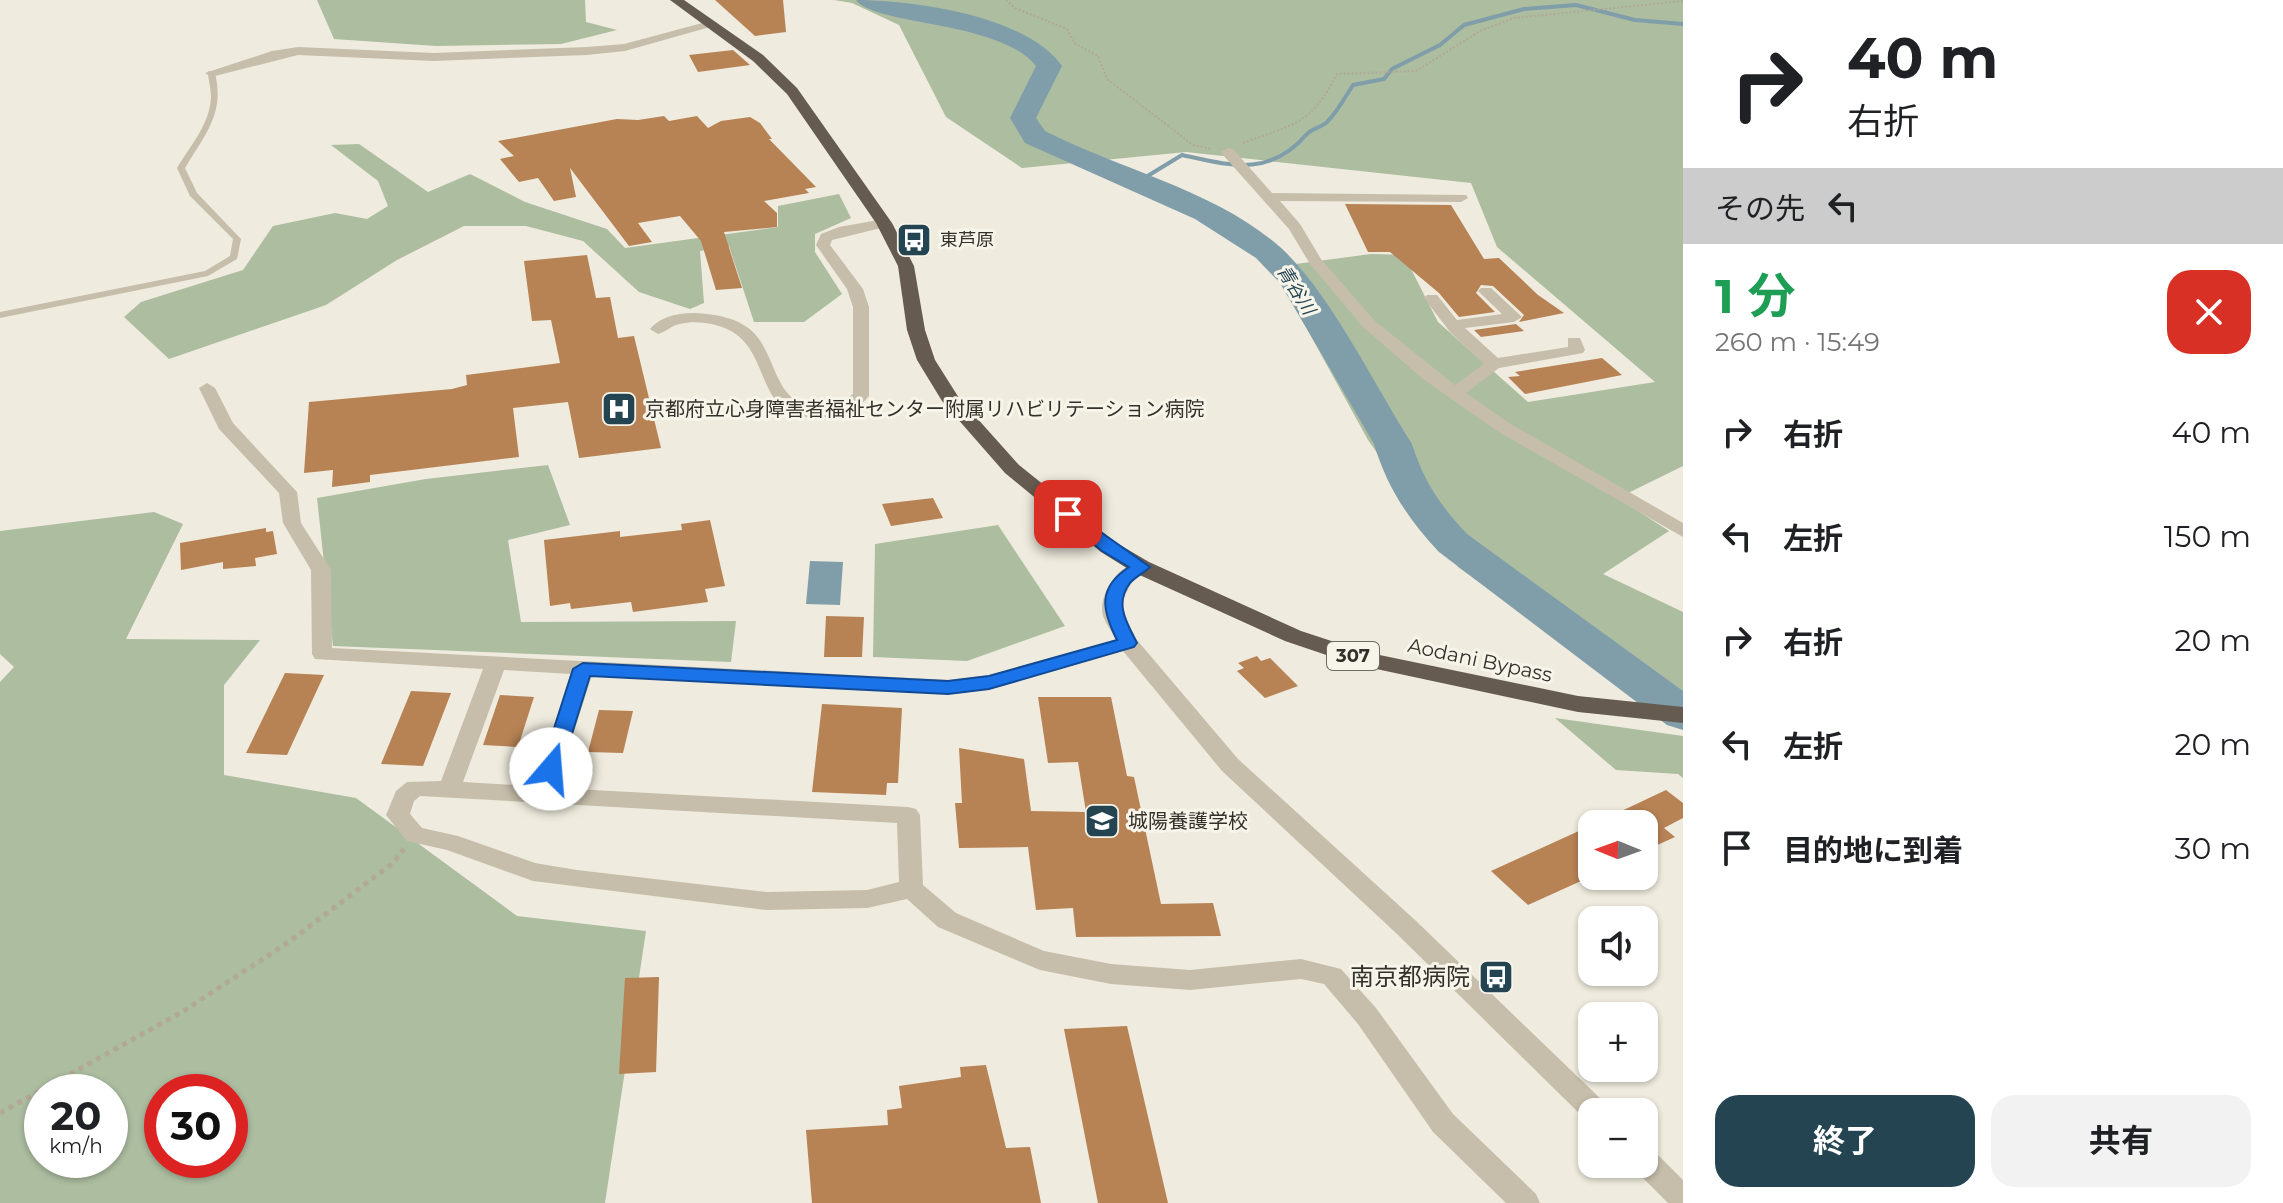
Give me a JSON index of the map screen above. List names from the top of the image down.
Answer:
{
  "streets": {
    "highway": ["307", "Aodani Bypass"]
  },
  "crossings": [
    ["307", "Aodani Bypass"]
  ],
  "water": ["青谷川"],
  "places": {
    "bus stop": ["東芦原", "南京都病院"],
    "hospital": ["京都府立心身障害者福祉センター附属リハビリテーション病院"],
    "school or university": ["城陽養護学校"]
  },
  "north": "left",
  "page": {
    "turn": ["40 m", "右折"],
    "then": "その先",
    "heading": ["1 分", "260 m · 15:49"],
    "list": [
      {
        "name": "右折",
        "value": "40 m"
      },
      {
        "name": "左折",
        "value": "150 m"
      },
      {
        "name": "右折",
        "value": "20 m"
      },
      {
        "name": "左折",
        "value": "20 m"
      },
      {
        "name": "目的地に到着",
        "value": "30 m"
      }
    ],
    "map_buttons": ["+", "−"],
    "speed": "20 km/h",
    "limit": "30",
    "buttons": ["終了", "共有"]
  }
}
